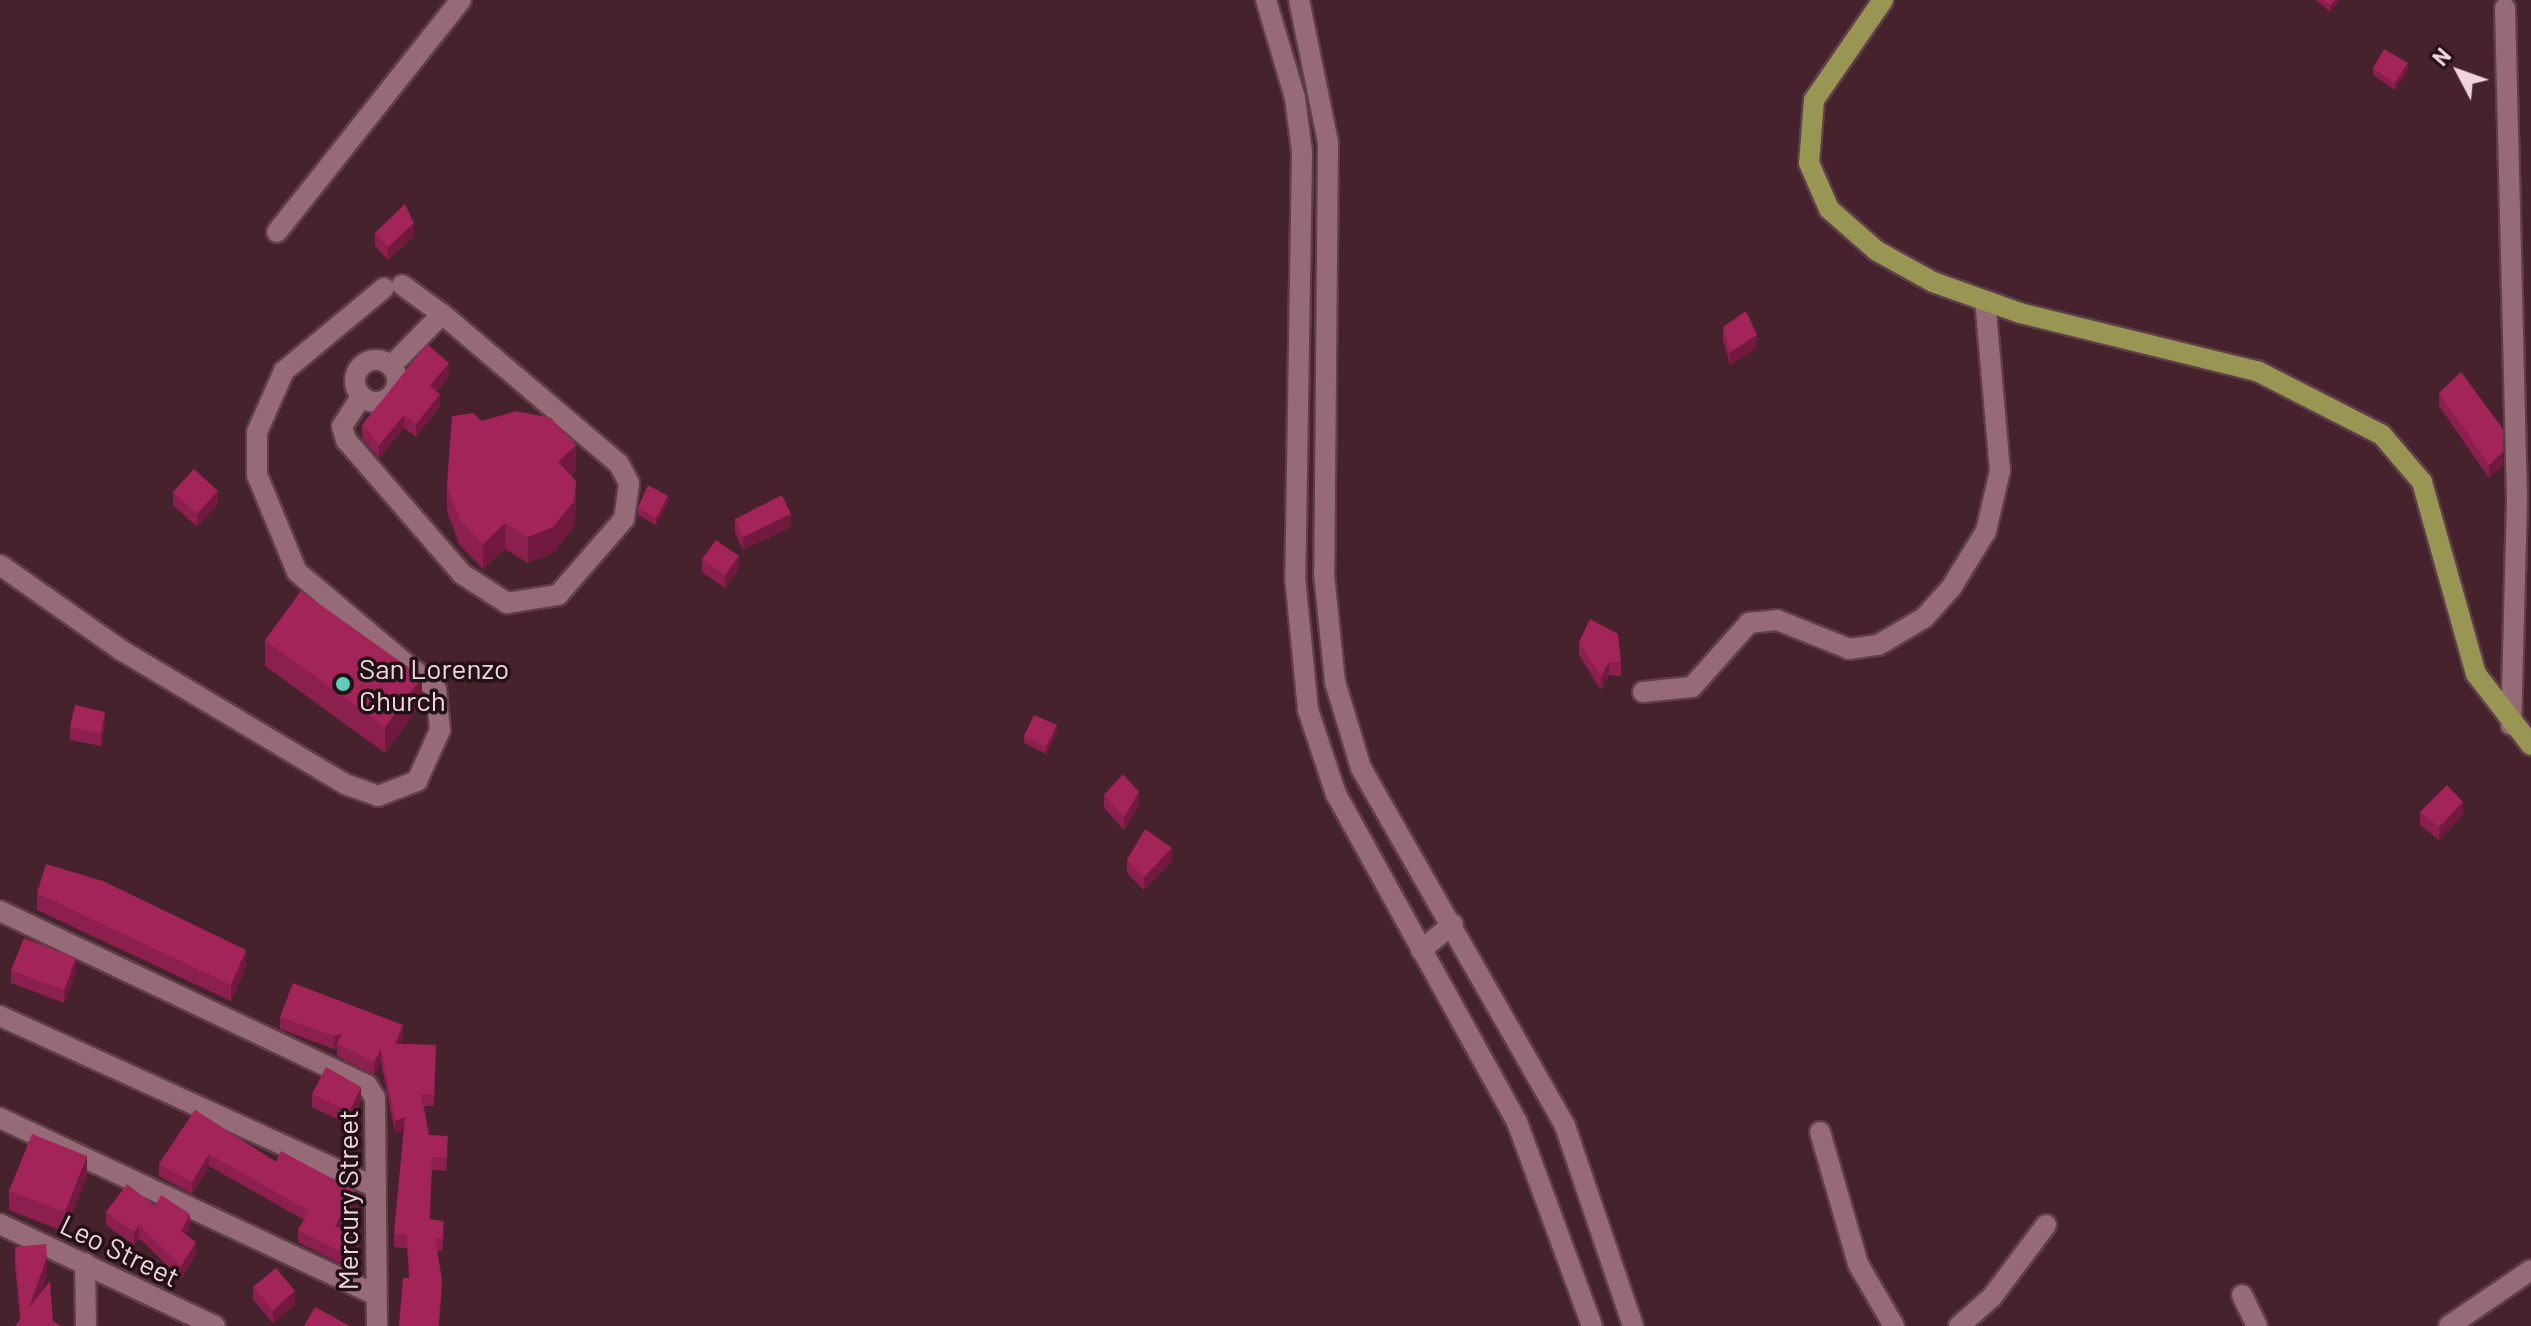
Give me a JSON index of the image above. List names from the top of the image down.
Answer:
{
  "streets": {
    "street": ["Mercury Street", "Leo Street"]
  },
  "places": ["San Lorenzo Church"],
  "north": "top left"
}
